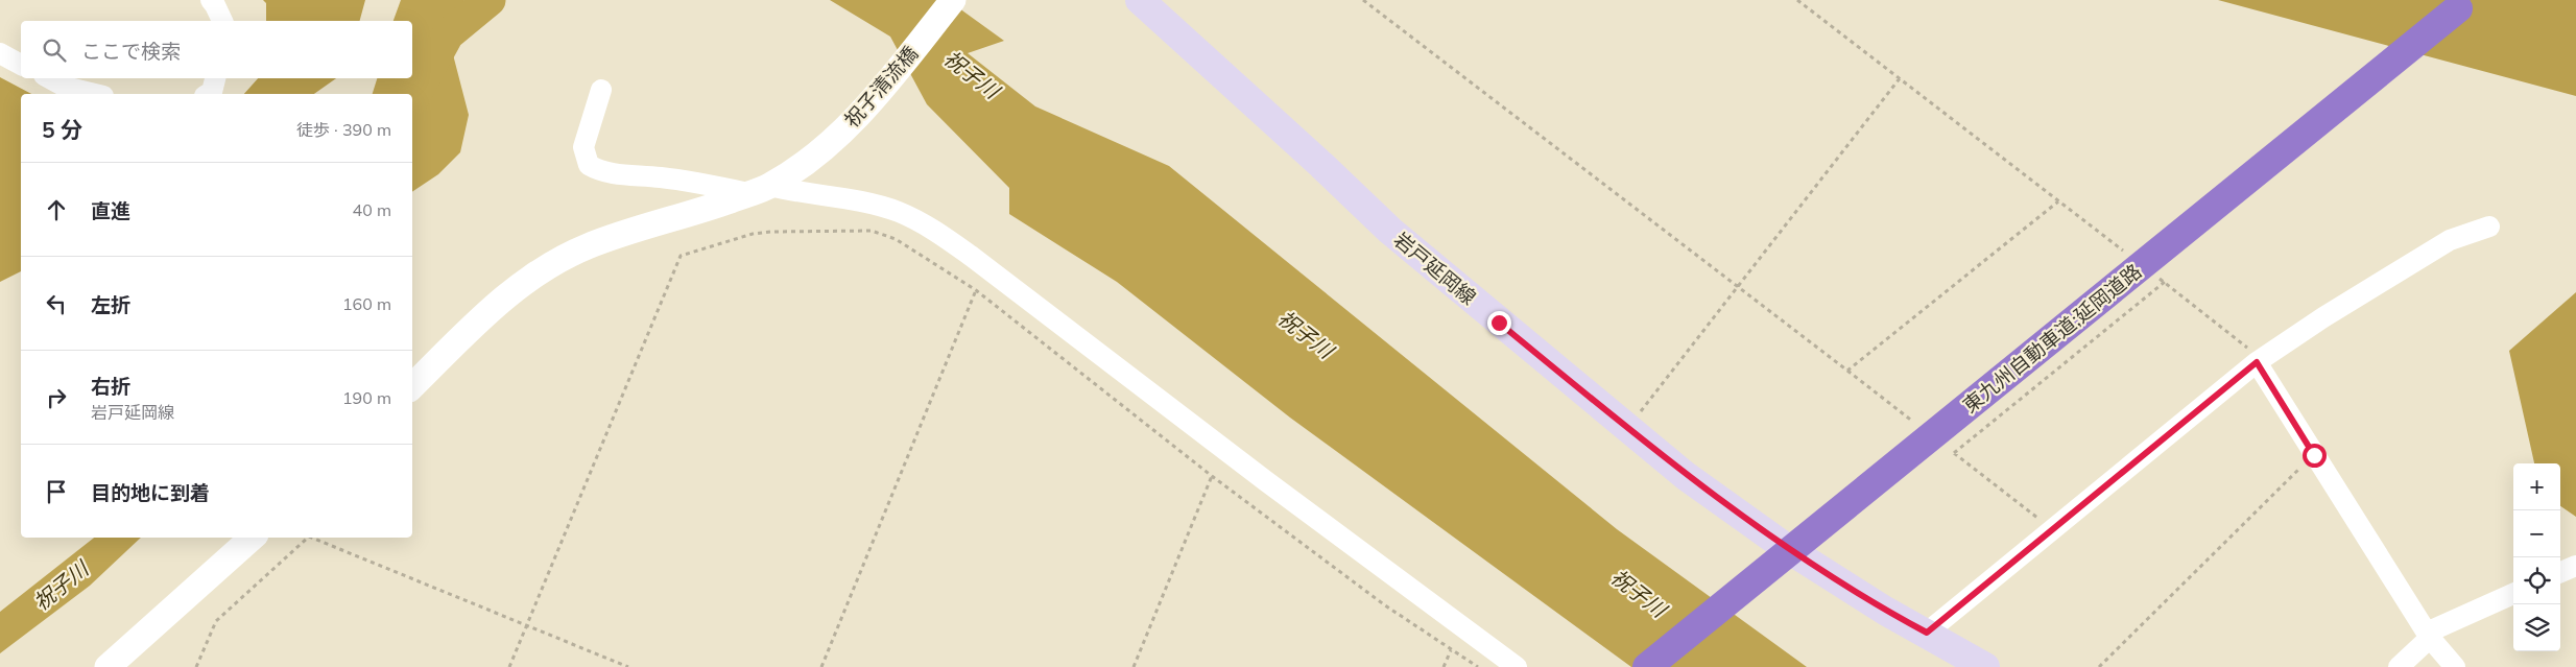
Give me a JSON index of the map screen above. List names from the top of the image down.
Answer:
{
  "streets": {
    "highway": ["東九州自動車道;延岡道路"],
    "main road": ["岩戸延岡線"],
    "street": ["祝子清流橋"]
  },
  "water": ["祝子川"],
  "page": {
    "search": "ここで検索",
    "heading": ["5 分", "徒歩 · 390 m"],
    "list": [
      ["直進", "40 m"],
      ["左折", "160 m"],
      ["右折", "岩戸延岡線", "190 m"],
      "目的地に到着"
    ],
    "map_buttons": ["+", "−"]
  }
}
